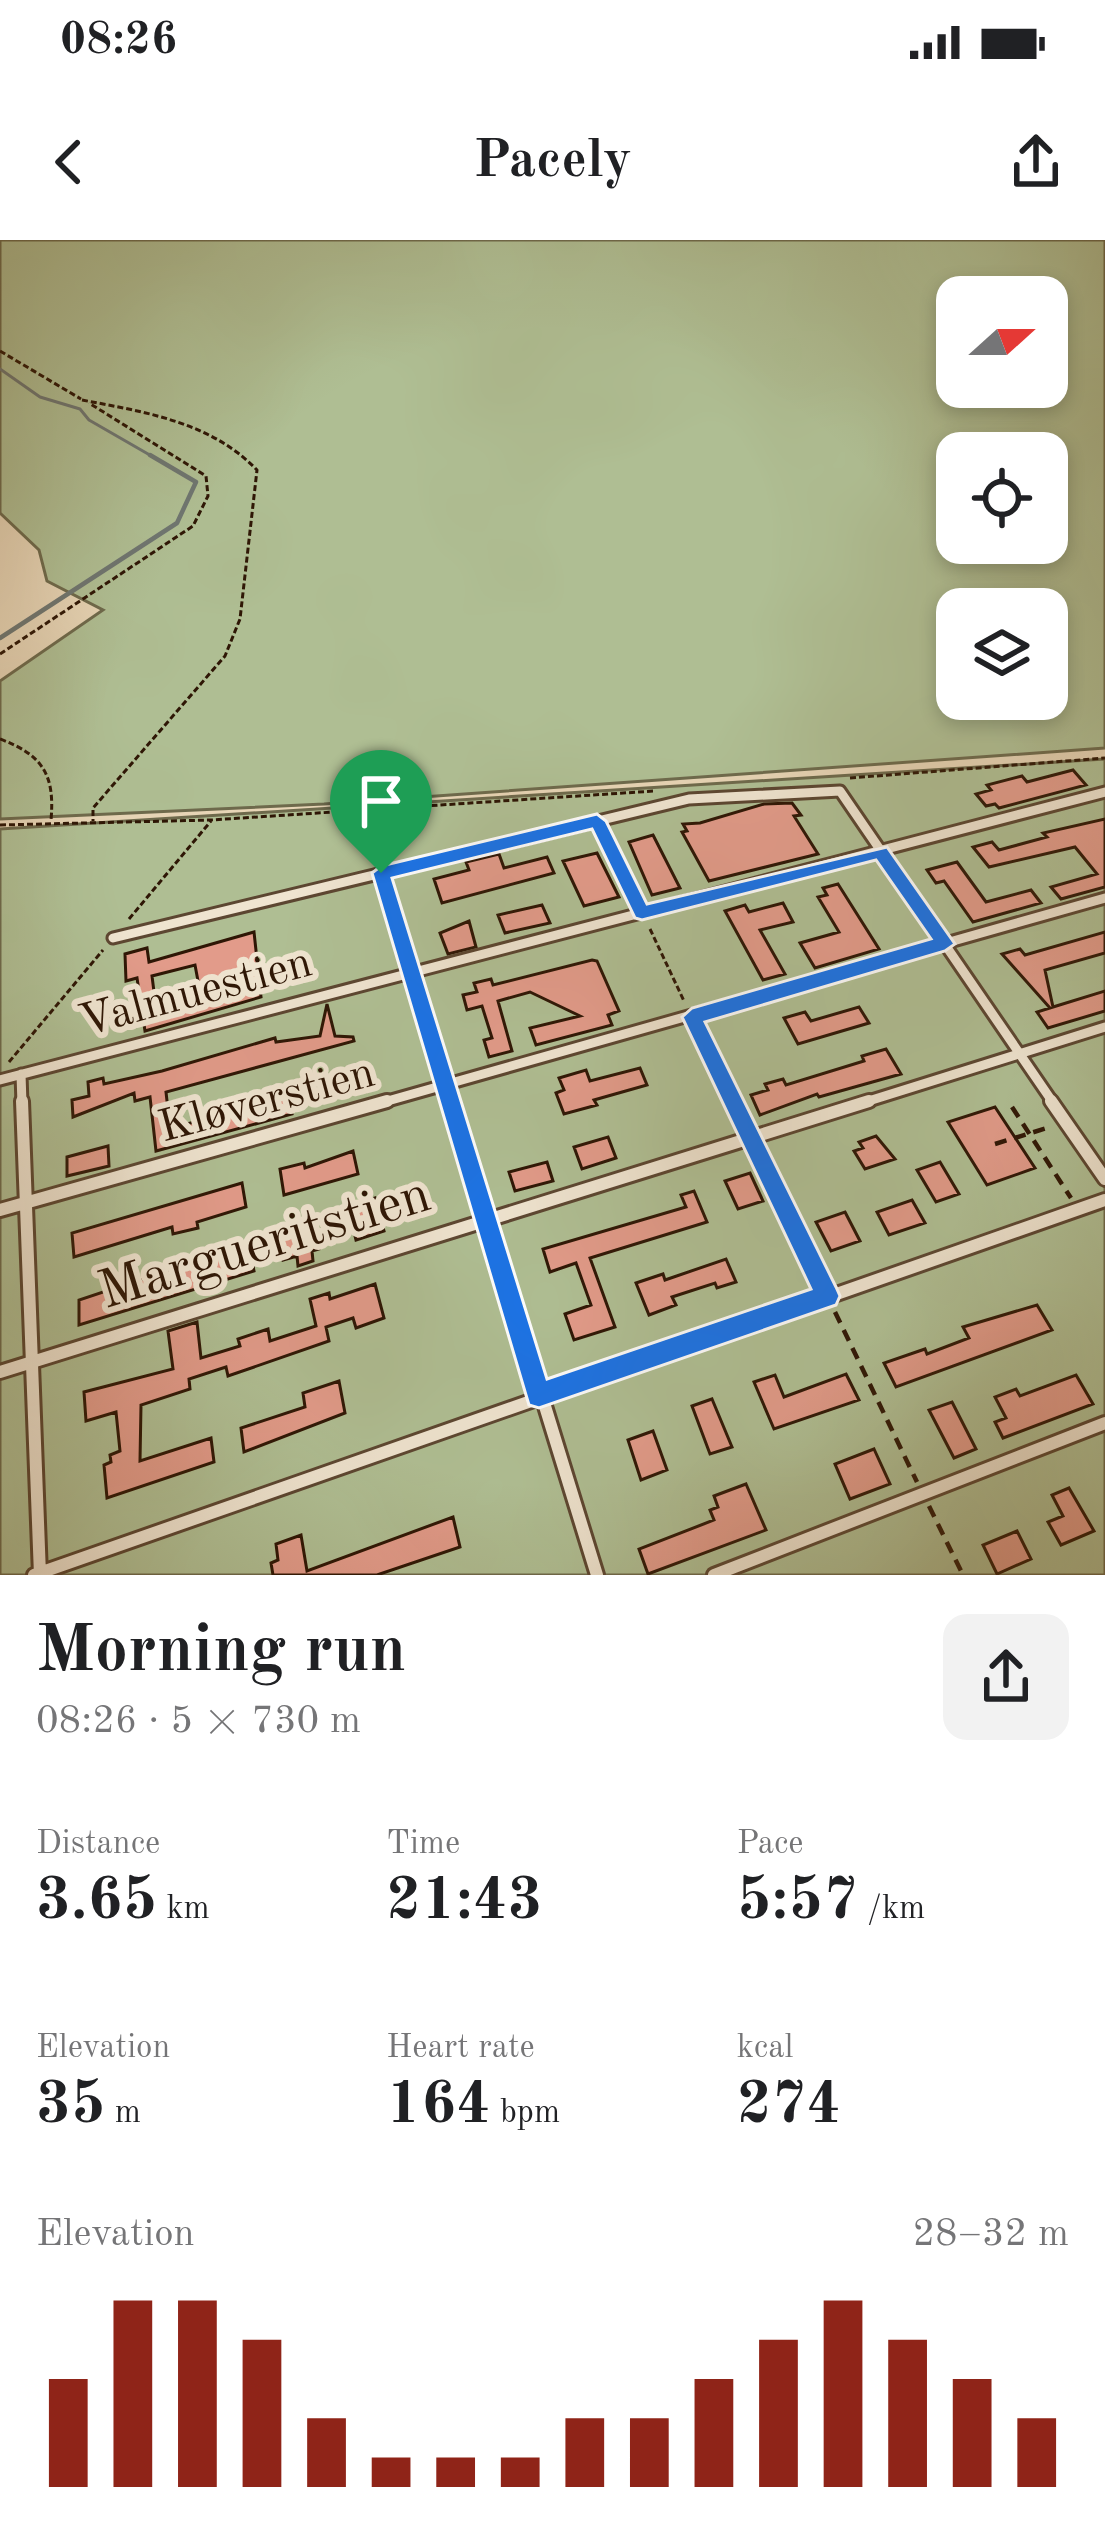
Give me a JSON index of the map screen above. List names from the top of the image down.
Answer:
{
  "streets": {
    "lane": ["Valmuestien", "Kløverstien", "Margueritstien"]
  },
  "north": "right",
  "page": {
    "status": "08:26",
    "header": "Pacely",
    "heading": ["Morning run", "08:26 · 5 × 730 m"],
    "stats": [
      ["Distance", "3.65 km"],
      ["Time", "21:43"],
      ["Pace", "5:57 /km"],
      ["Elevation", "35 m"],
      ["Heart rate", "164 bpm"],
      ["kcal", "274"]
    ],
    "chart": ["Elevation", "28–32 m"]
  }
}
